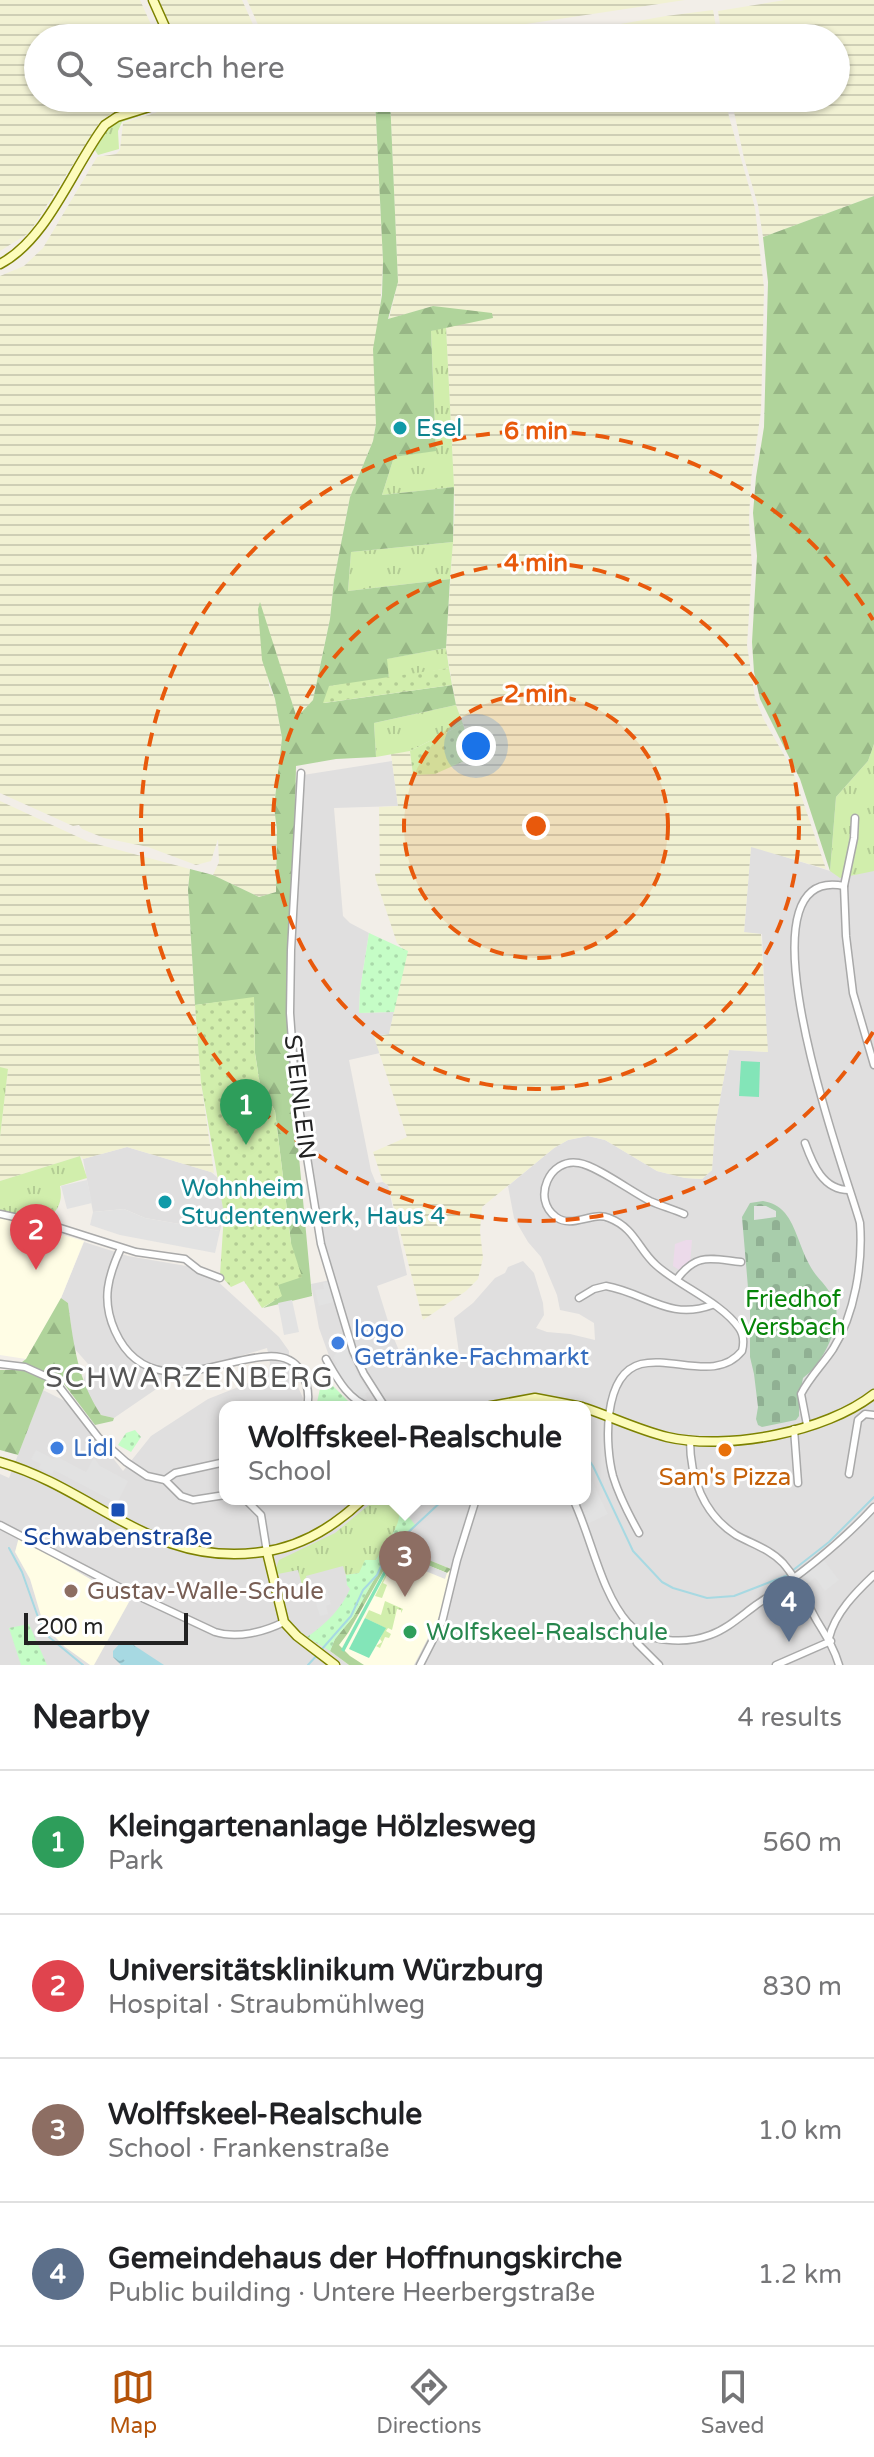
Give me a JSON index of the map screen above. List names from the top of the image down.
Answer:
{
  "streets": {
    "street": ["STEINLEIN"]
  },
  "districts": ["SCHWARZENBERG"],
  "parks": ["Friedhof Versbach"],
  "places": {
    "other": [
      "Esel",
      "Wohnheim Studentenwerk, Haus 4",
      "logo Getränke-Fachmarkt",
      "Lidl",
      "Sam's Pizza",
      "Gustav-Walle-Schule",
      "Wolfskeel-Realschule"
    ],
    "transit": ["Schwabenstraße"]
  },
  "scale_bar": "200 m",
  "page": {
    "search": "Search here",
    "pins": [
      "1",
      "2",
      "3",
      "4"
    ],
    "popup": ["Wolffskeel-Realschule", "School"],
    "scale": "200 m",
    "heading": ["Nearby", "4 results"],
    "list": [
      {
        "mark": "1",
        "name": "Kleingartenanlage Hölzlesweg",
        "note": "Park",
        "value": "560 m"
      },
      {
        "mark": "2",
        "name": "Universitätsklinikum Würzburg",
        "note": "Hospital · Straubmühlweg",
        "value": "830 m"
      },
      {
        "mark": "3",
        "name": "Wolffskeel-Realschule",
        "note": "School · Frankenstraße",
        "value": "1.0 km"
      },
      {
        "mark": "4",
        "name": "Gemeindehaus der Hoffnungskirche",
        "note": "Public building · Untere Heerbergstraße",
        "value": "1.2 km"
      }
    ],
    "nav": ["Map", "Directions", "Saved"]
  },
  "rings": ["6 min", "4 min", "2 min"]
}
